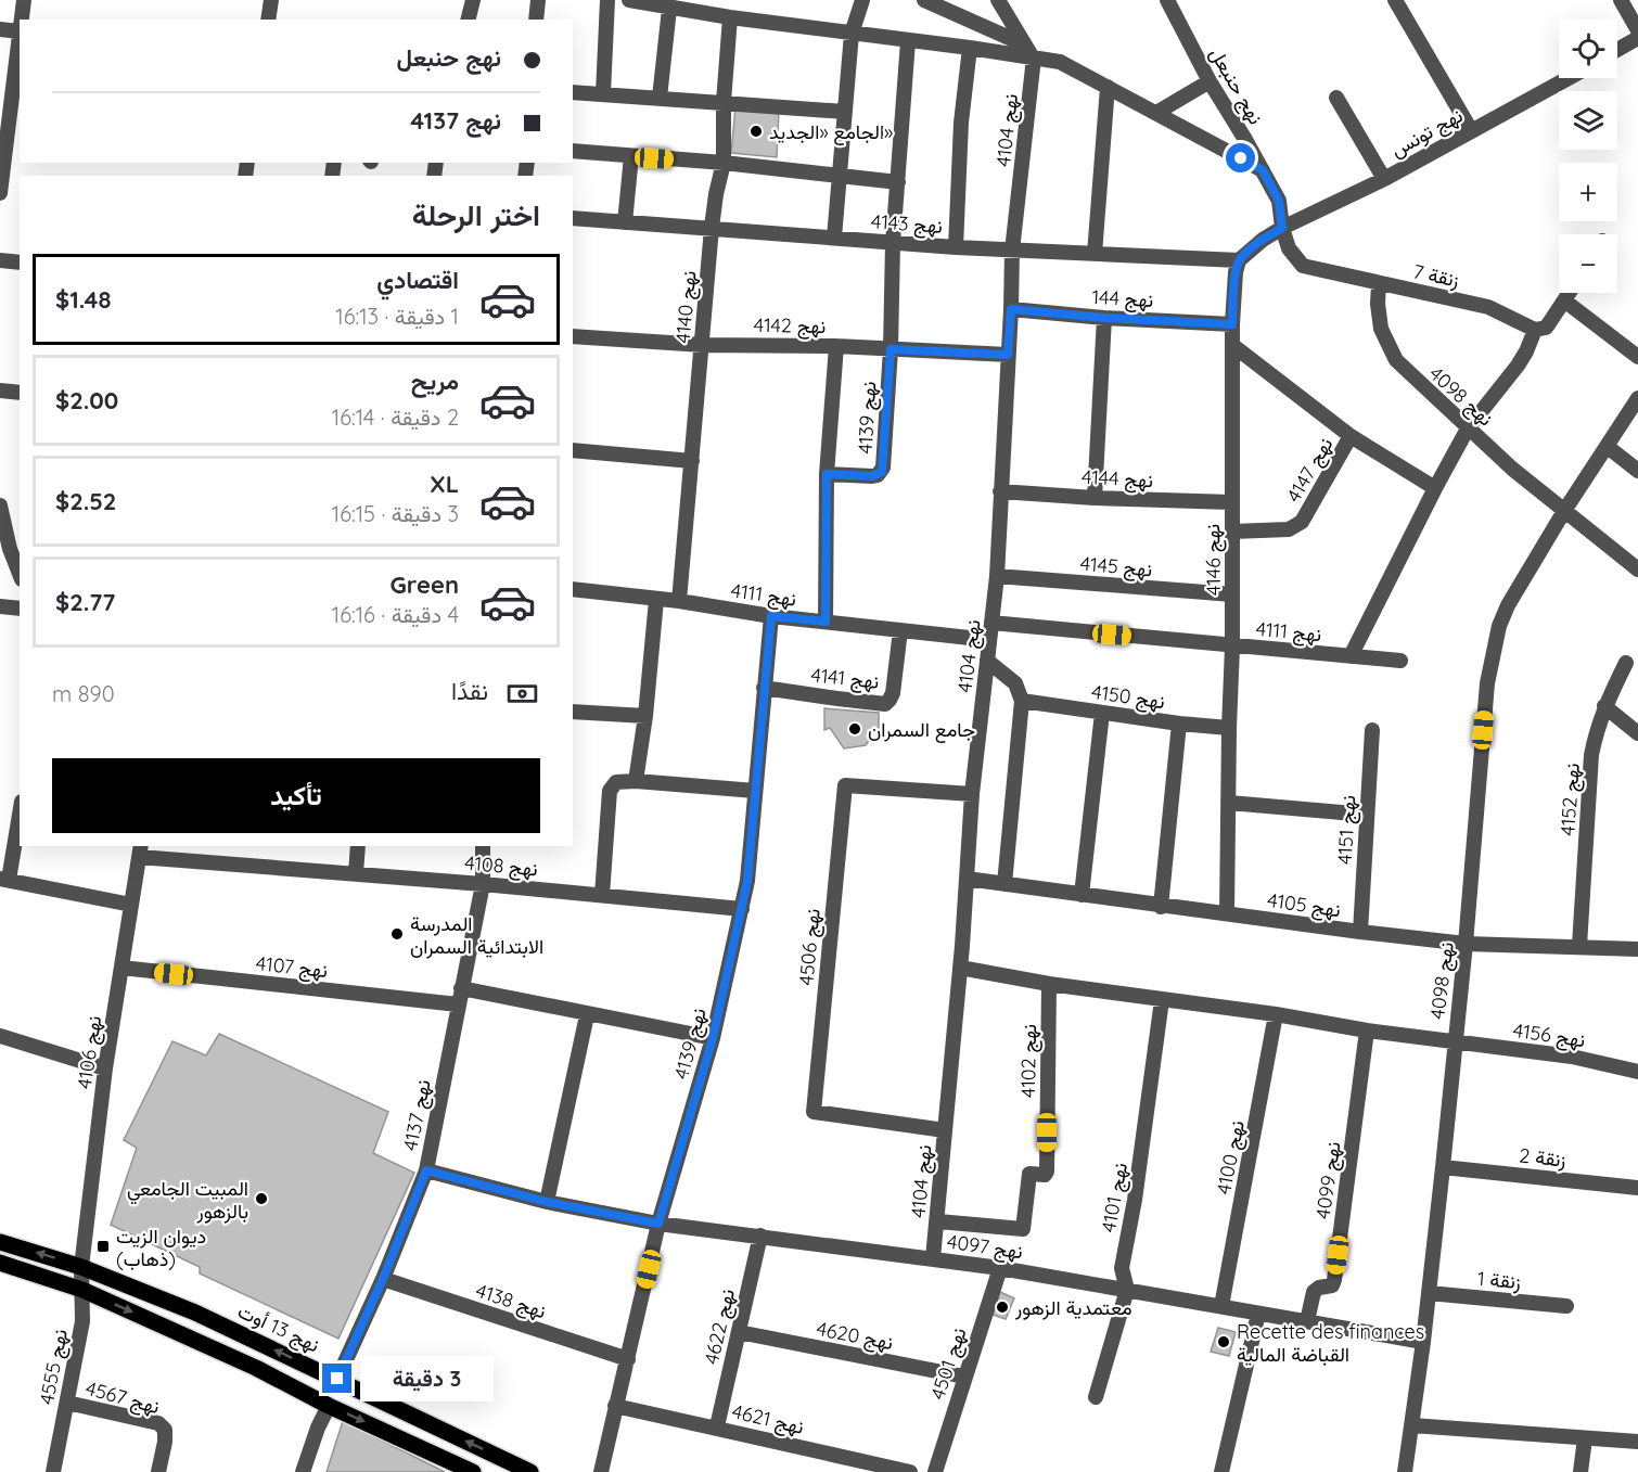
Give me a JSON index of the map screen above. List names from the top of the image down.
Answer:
{
  "streets": {
    "main road": ["نهج 13 أوت"],
    "street": [
      "نهج حنبعل",
      "نهج 4104",
      "نهج تونس",
      "نهج 4143",
      "زنقة 7",
      "نهج 144",
      "نهج 4140",
      "نهج 4142",
      "نهج 4098",
      "نهج 4139",
      "نهج 4147",
      "نهج 4144",
      "نهج 4146",
      "نهج 4145",
      "نهج 4111",
      "نهج 4141",
      "نهج 4150",
      "نهج 4152",
      "نهج 4151",
      "نهج 4108",
      "نهج 4105",
      "نهج 4506",
      "نهج 4107",
      "نهج 4156",
      "نهج 4106",
      "نهج 4102",
      "نهج 4137",
      "نهج 4100",
      "زنقة 2",
      "نهج 4099",
      "نهج 4101",
      "نهج 4097",
      "زنقة 1",
      "نهج 4138",
      "نهج 4622",
      "نهج 4620",
      "نهج 4501",
      "نهج 4555",
      "نهج 4567",
      "نهج 4621"
    ]
  },
  "crossings": [
    ["نهج حنبعل", "نهج تونس"],
    ["نهج حنبعل", "زنقة 7"],
    ["نهج 4104", "نهج 4143"],
    ["نهج 4104", "نهج 144"],
    ["نهج 4104", "نهج 4142"],
    ["نهج 4104", "نهج 4144"],
    ["نهج 4104", "نهج 4145"],
    ["نهج 4104", "نهج 4111"],
    ["نهج 4104", "نهج 4105"],
    ["نهج 4104", "نهج 4506"],
    ["نهج 4104", "نهج 4156"],
    ["نهج 4104", "نهج 4102"],
    ["نهج 4104", "نهج 4097"],
    ["نهج تونس", "زنقة 7"],
    ["نهج 4143", "نهج 4140"],
    ["نهج 4143", "نهج 4146"],
    ["زنقة 7", "نهج 4098"],
    ["نهج 144", "نهج 4146"],
    ["نهج 4140", "نهج 4142"],
    ["نهج 4140", "نهج 4111"],
    ["نهج 4142", "نهج 4139"],
    ["نهج 4098", "نهج 4105"],
    ["نهج 4098", "نهج 4156"],
    ["نهج 4098", "زنقة 2"],
    ["نهج 4098", "نهج 4097"],
    ["نهج 4098", "زنقة 1"],
    ["نهج 4139", "نهج 4111"],
    ["نهج 4139", "نهج 4141"],
    ["نهج 4139", "نهج 4108"],
    ["نهج 4139", "نهج 4097"],
    ["نهج 4139", "نهج 4138"],
    ["نهج 4139", "نهج 4621"],
    ["نهج 4147", "نهج 4146"],
    ["نهج 4144", "نهج 4146"],
    ["نهج 4146", "نهج 4145"],
    ["نهج 4146", "نهج 4111"],
    ["نهج 4146", "نهج 4150"],
    ["نهج 4146", "نهج 4105"],
    ["نهج 4111", "نهج 4141"],
    ["نهج 4152", "نهج 4105"],
    ["نهج 4151", "نهج 4105"],
    ["نهج 4108", "نهج 4106"],
    ["نهج 4108", "نهج 4137"],
    ["نهج 4107", "نهج 4106"],
    ["نهج 4107", "نهج 4137"],
    ["نهج 4156", "نهج 4102"],
    ["نهج 4156", "نهج 4100"],
    ["نهج 4156", "نهج 4099"],
    ["نهج 4156", "نهج 4101"],
    ["نهج 4106", "نهج 13 أوت"],
    ["نهج 4106", "نهج 4555"],
    ["نهج 4137", "نهج 4097"],
    ["نهج 4137", "نهج 4138"],
    ["نهج 4137", "نهج 13 أوت"],
    ["نهج 4100", "نهج 4097"],
    ["نهج 4099", "نهج 4097"],
    ["نهج 4101", "نهج 4097"],
    ["نهج 4097", "نهج 4622"],
    ["نهج 4097", "نهج 4501"],
    ["نهج 4622", "نهج 4620"],
    ["نهج 4622", "نهج 4621"],
    ["نهج 13 أوت", "نهج 4555"],
    ["نهج 4620", "نهج 4501"],
    ["نهج 4555", "نهج 4567"]
  ],
  "places": {
    "other": [
      "الجامع «الجديد»",
      "جامع السمران",
      "المدرسة الابتدائية السمران",
      "المبيت الجامعي بالزهور",
      "معتمدية الزهور",
      "Recette des finances القباضة المالية"
    ],
    "transit": ["ديوان الزيت (ذهاب)"]
  },
  "page": {
    "map_buttons": ["+", "−"],
    "banner": ["نهج حنبعل", "نهج 4137"],
    "heading": "اختر الرحلة",
    "list": [
      {
        "name": "اقتصادي",
        "note": "1 دقيقة · 16:13",
        "value": "$1.48"
      },
      {
        "name": "مريح",
        "note": "2 دقيقة · 16:14",
        "value": "$2.00"
      },
      {
        "name": "XL",
        "note": "3 دقيقة · 16:15",
        "value": "$2.52"
      },
      {
        "name": "Green",
        "note": "4 دقيقة · 16:16",
        "value": "$2.77"
      }
    ],
    "pay": ["نقدًا", "890 m"],
    "buttons": "تأكيد",
    "bubble": "3 دقيقة"
  }
}
